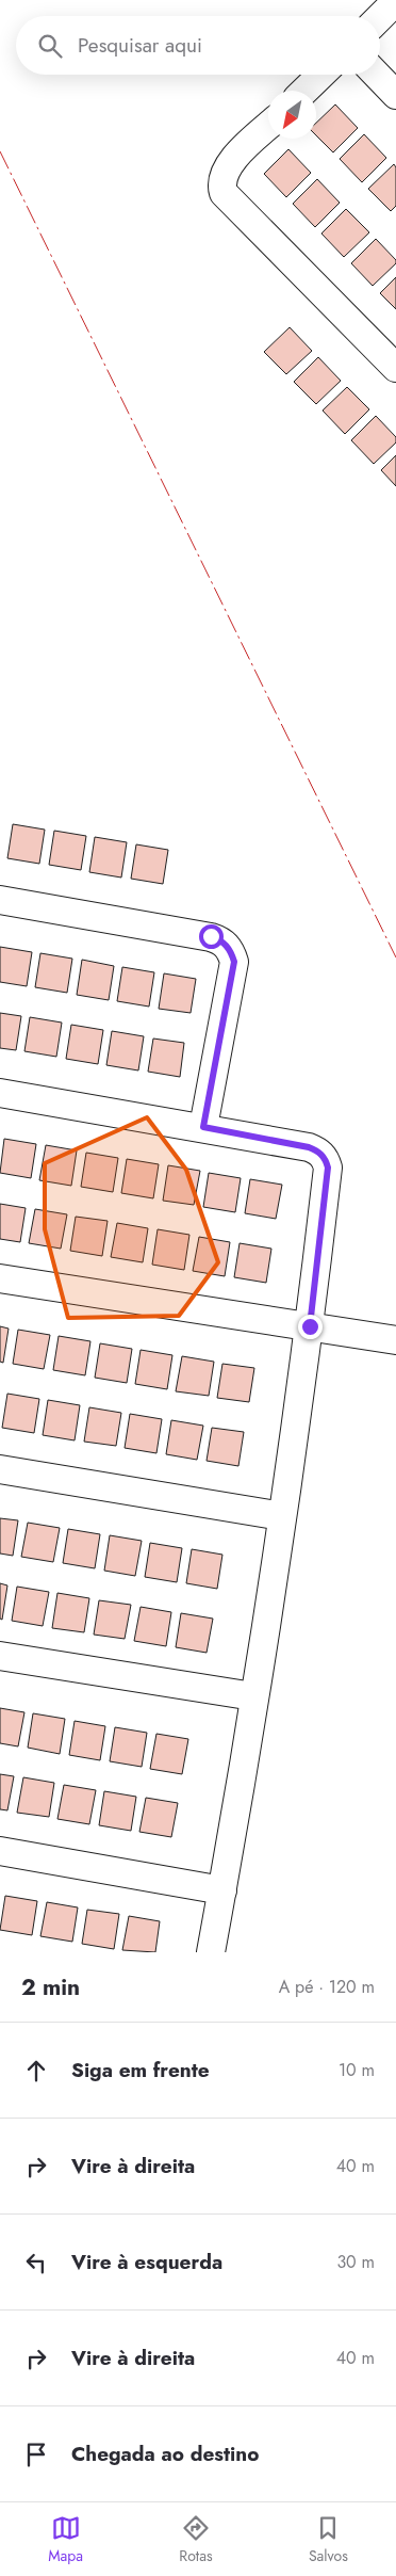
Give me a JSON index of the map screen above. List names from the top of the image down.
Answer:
{
  "north": "bottom left",
  "page": {
    "search": "Pesquisar aqui",
    "heading": ["2 min", "A pé · 120 m"],
    "list": [
      ["Siga em frente", "10 m"],
      ["Vire à direita", "40 m"],
      ["Vire à esquerda", "30 m"],
      ["Vire à direita", "40 m"],
      "Chegada ao destino"
    ],
    "nav": ["Mapa", "Rotas", "Salvos"]
  }
}
